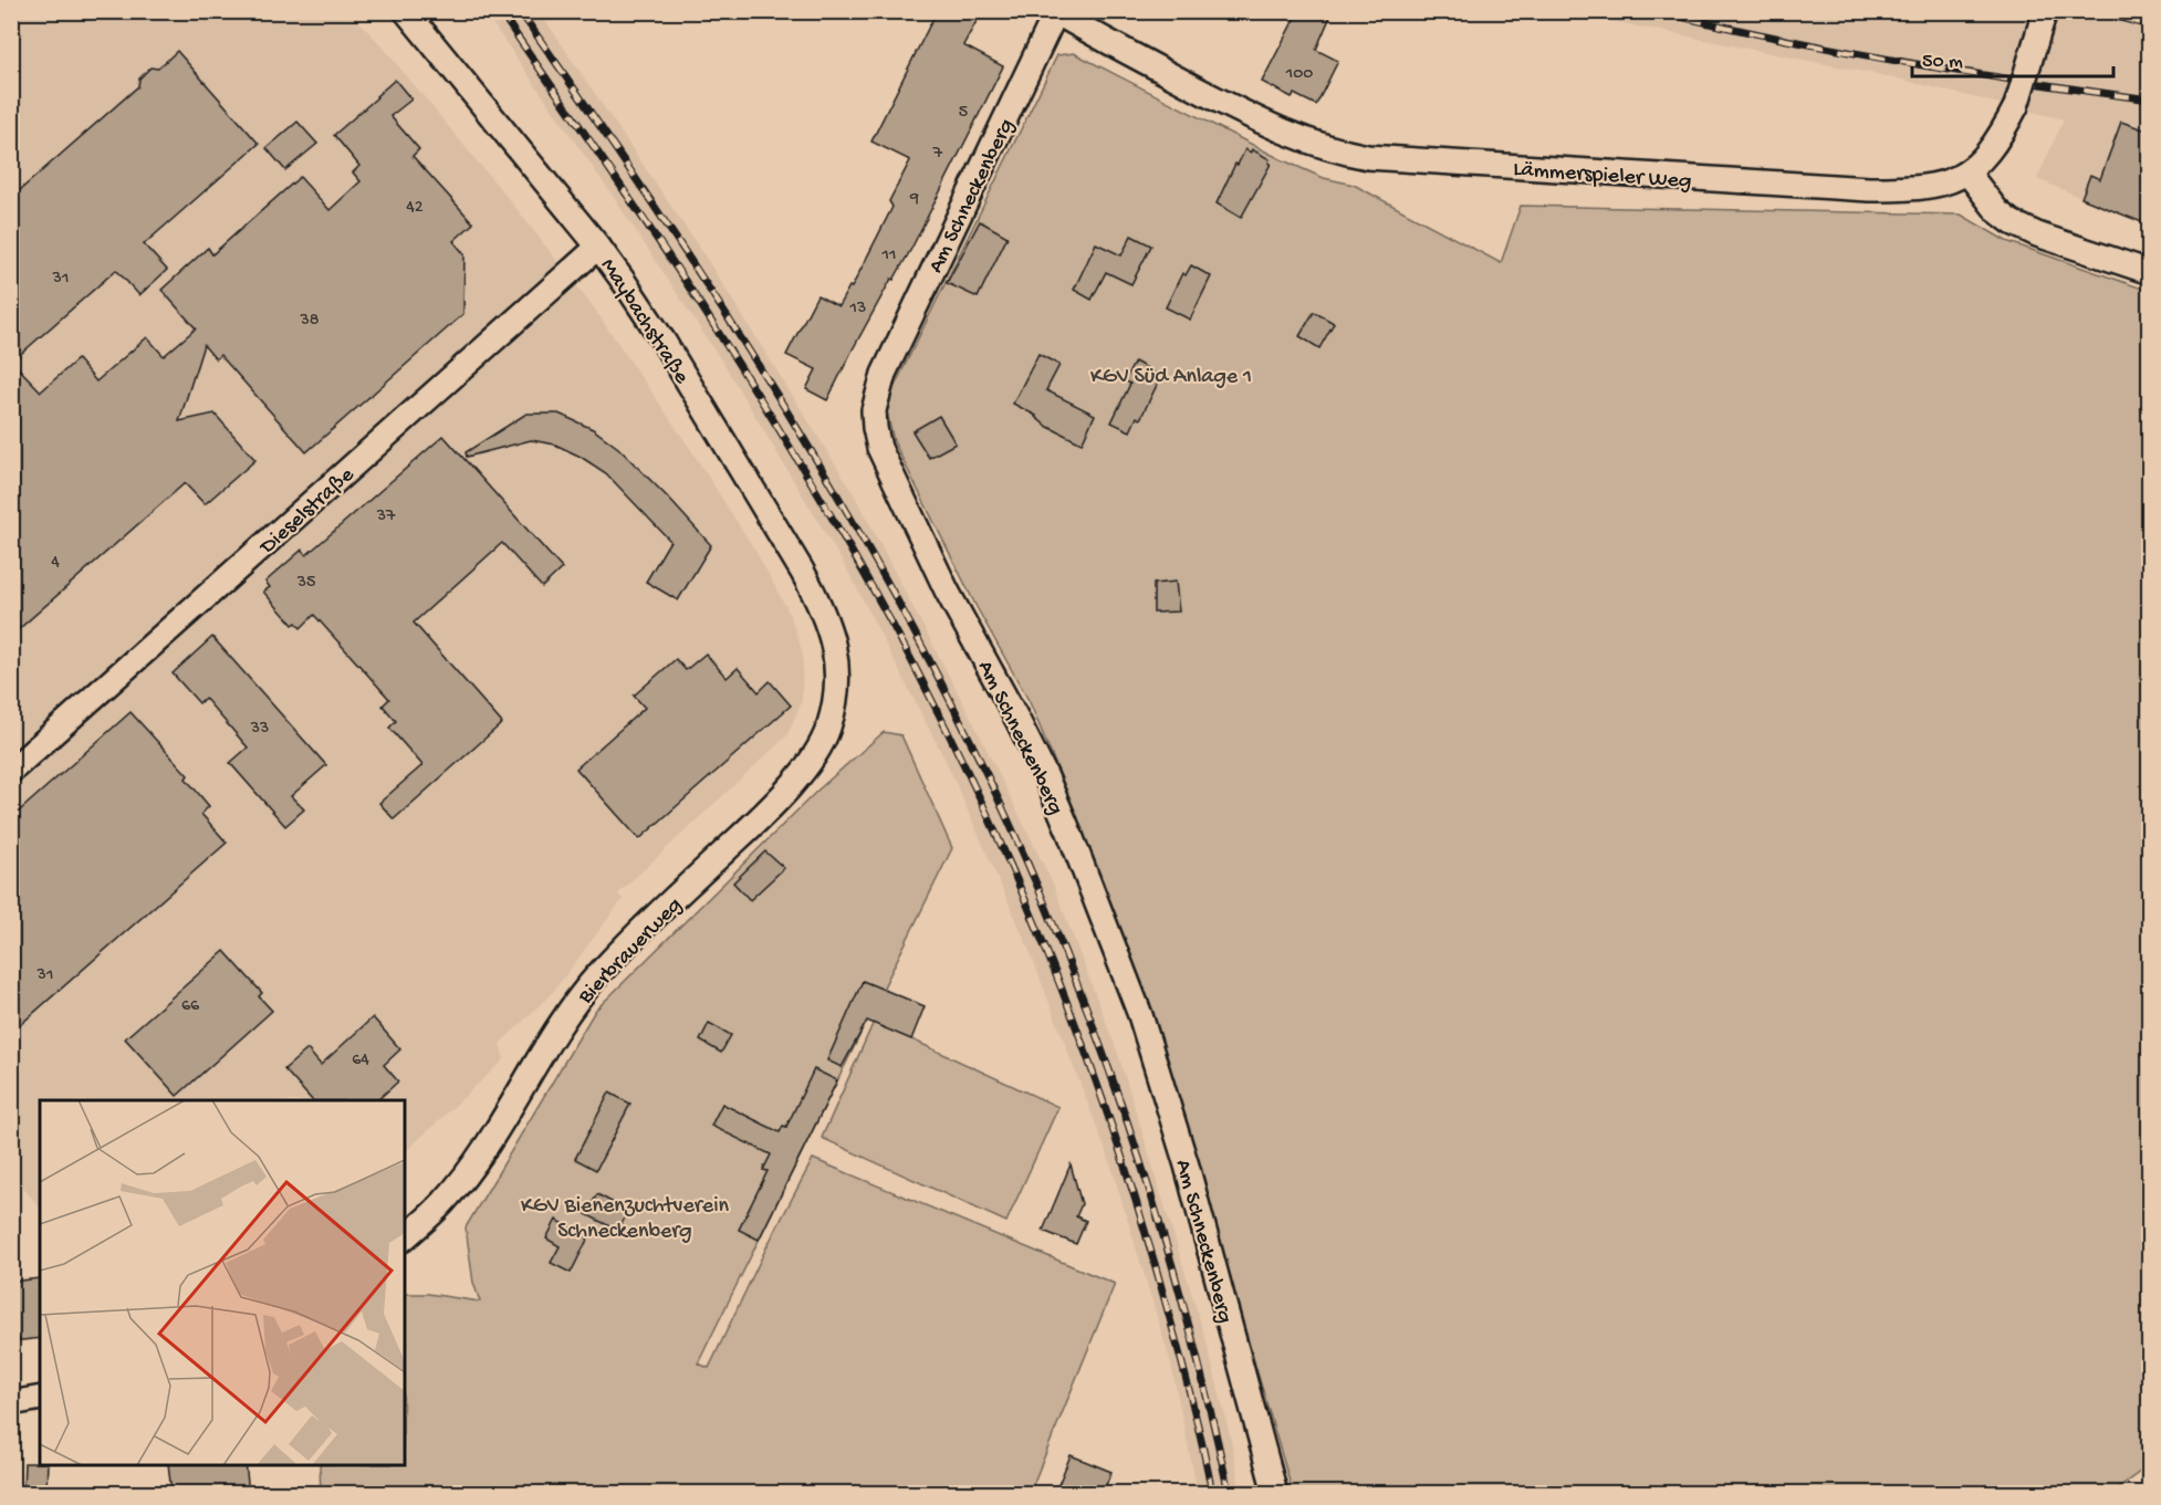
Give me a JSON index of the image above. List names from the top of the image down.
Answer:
{
  "streets": {
    "street": [
      "Lämmerspieler Weg",
      "Am Schneckenberg",
      "Maybachstraße",
      "Dieselstraße",
      "Bierbrauerweg"
    ]
  },
  "crossings": [
    ["Lämmerspieler Weg", "Am Schneckenberg"],
    ["Maybachstraße", "Dieselstraße"],
    ["Maybachstraße", "Bierbrauerweg"]
  ],
  "parks": ["KGV Süd Anlage 1", "KGV Bienenzuchtverein Schneckenberg"],
  "house_numbers": [
    "100",
    "5",
    "7",
    "9",
    "42",
    "11",
    "31",
    "13",
    "38",
    "37",
    "4",
    "35",
    "33",
    "31",
    "66",
    "64"
  ],
  "scale_bar": "50 m"
}
